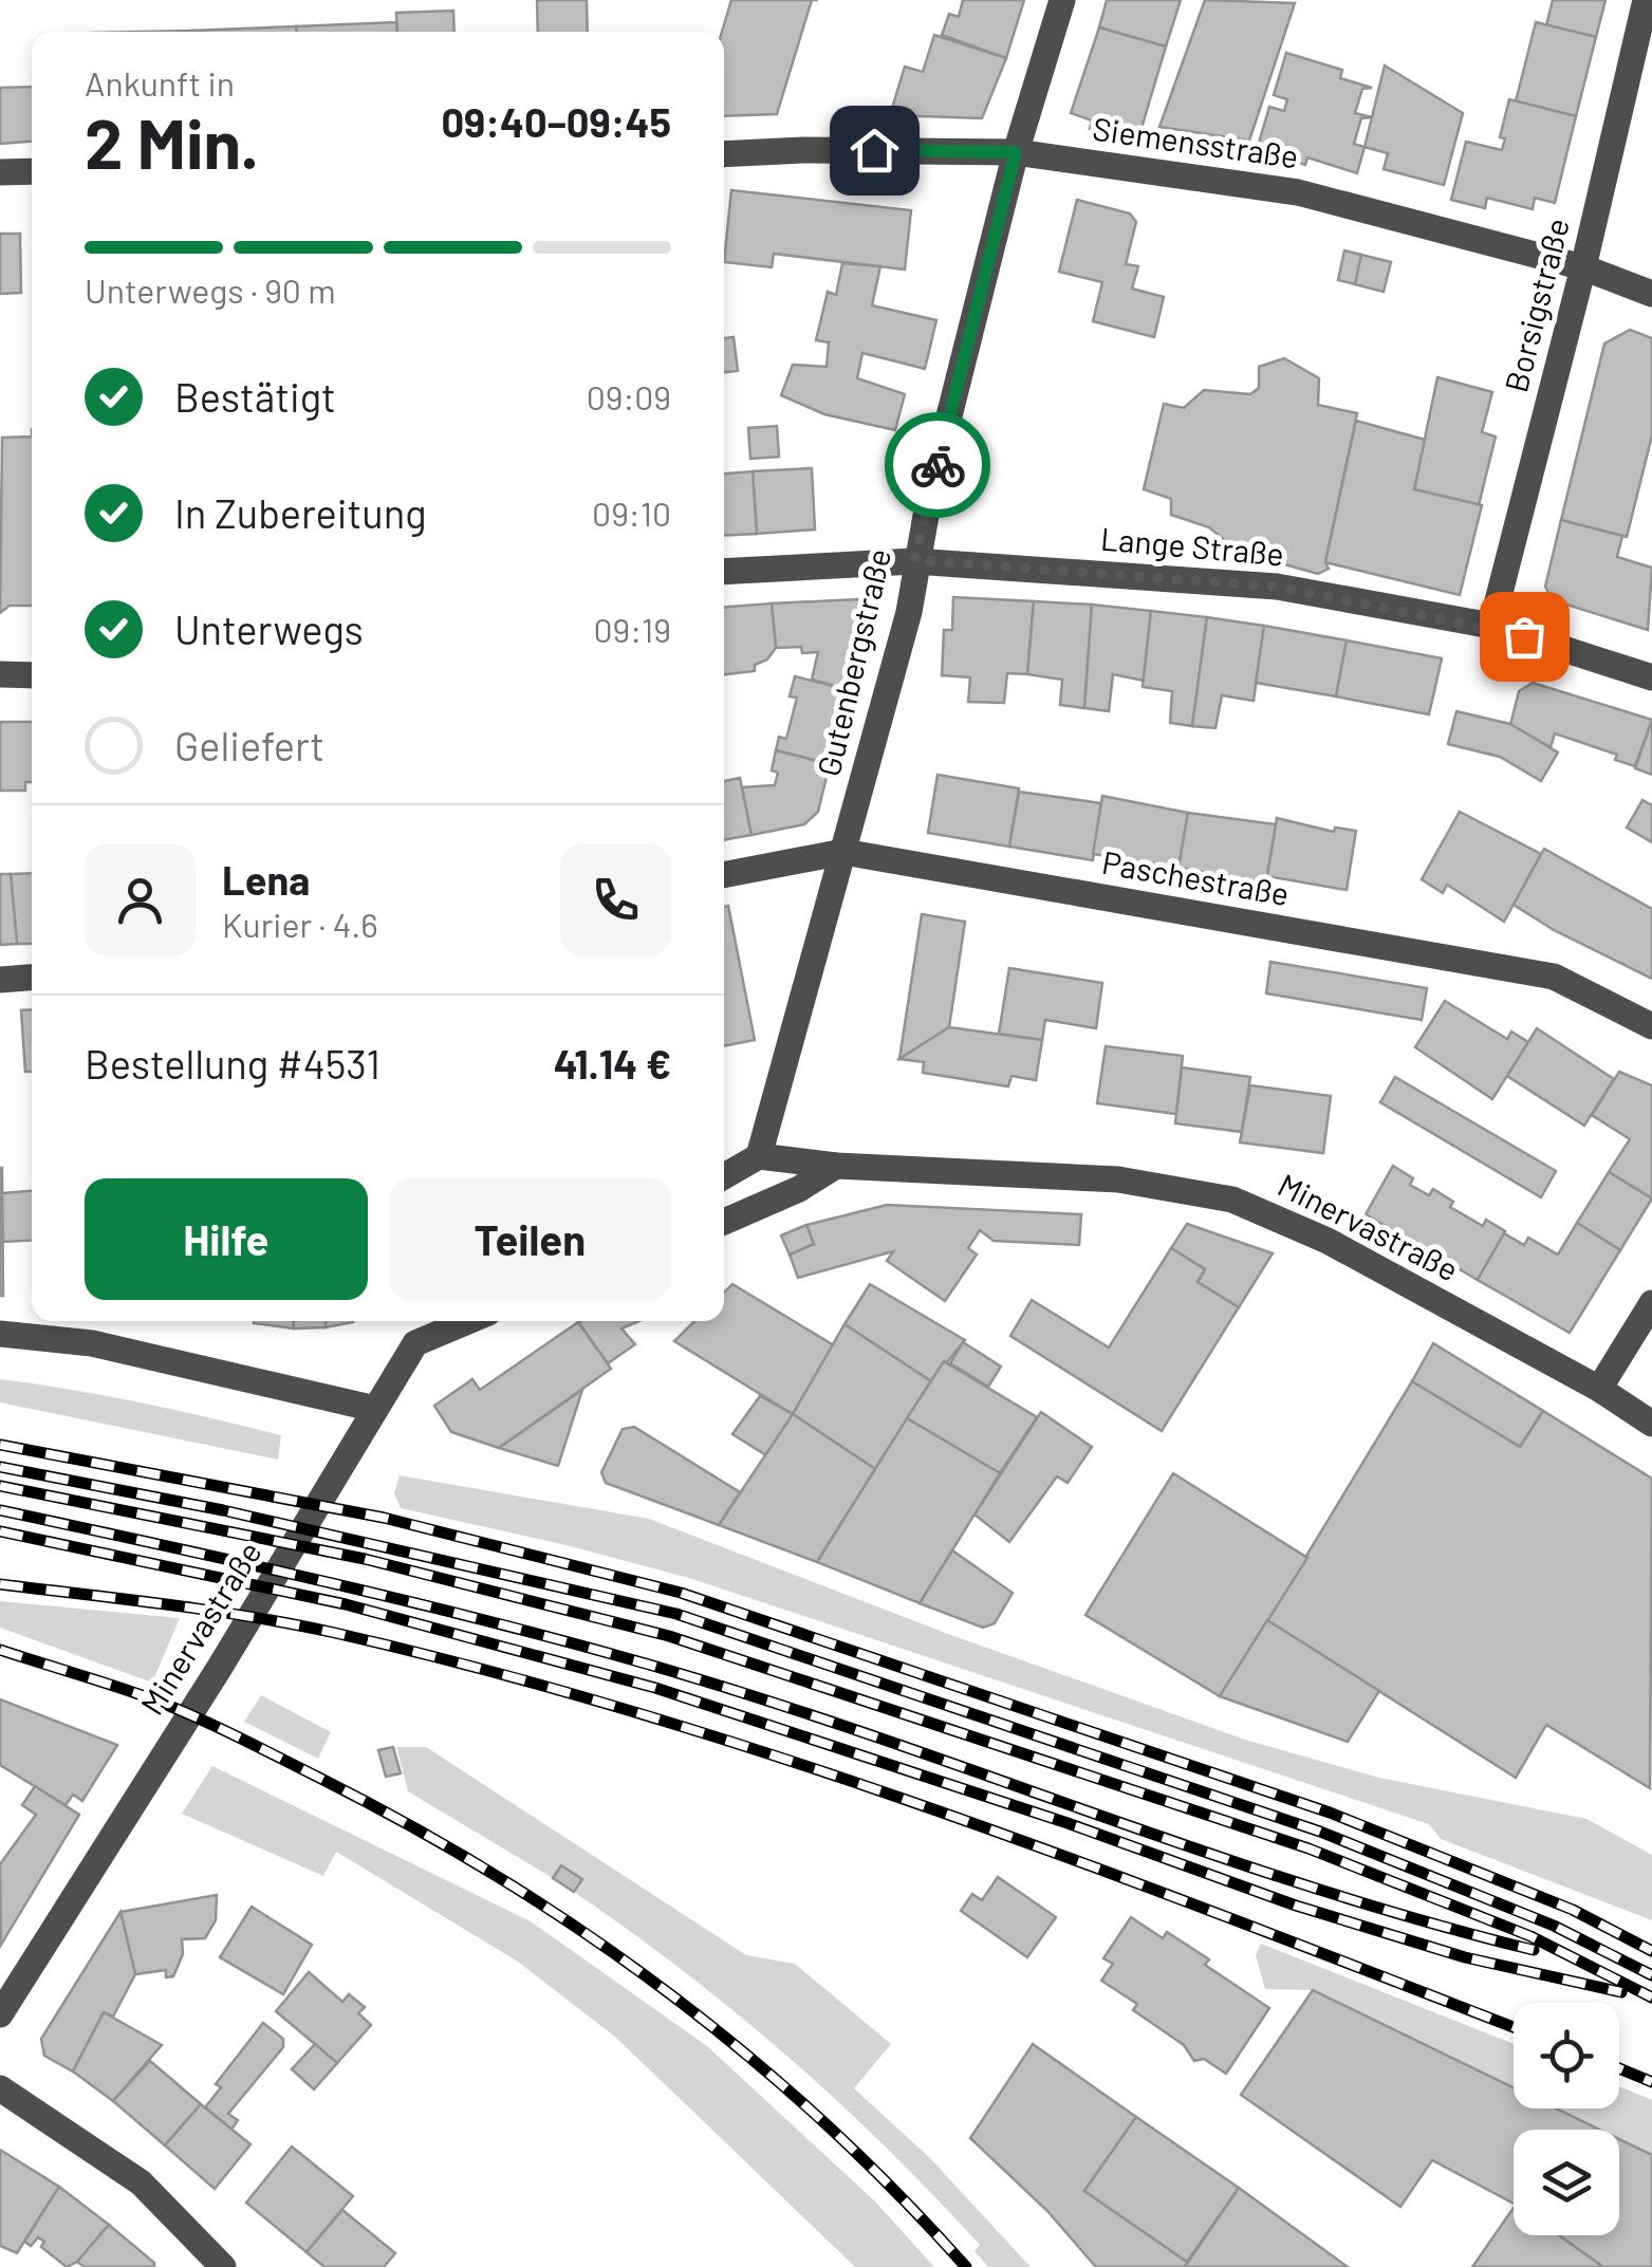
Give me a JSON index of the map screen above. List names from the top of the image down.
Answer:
{
  "streets": {
    "street": [
      "Siemensstraße",
      "Borsigstraße",
      "Lange Straße",
      "Gutenbergstraße",
      "Paschestraße",
      "Minervastraße"
    ]
  },
  "crossings": [
    ["Siemensstraße", "Borsigstraße"],
    ["Siemensstraße", "Gutenbergstraße"],
    ["Borsigstraße", "Lange Straße"],
    ["Lange Straße", "Gutenbergstraße"],
    ["Gutenbergstraße", "Paschestraße"],
    ["Gutenbergstraße", "Minervastraße"]
  ],
  "page": {
    "heading": ["2 Min.", "Ankunft in", "09:40–09:45"],
    "panel": [
      "Lena",
      "Kurier · 4.6",
      "Bestellung #4531",
      "41.14 €"
    ],
    "bar": "Unterwegs · 90 m",
    "list": [
      ["Bestätigt", "09:09"],
      ["In Zubereitung", "09:10"],
      ["Unterwegs", "09:19"],
      "Geliefert"
    ],
    "buttons": ["Hilfe", "Teilen"]
  }
}
